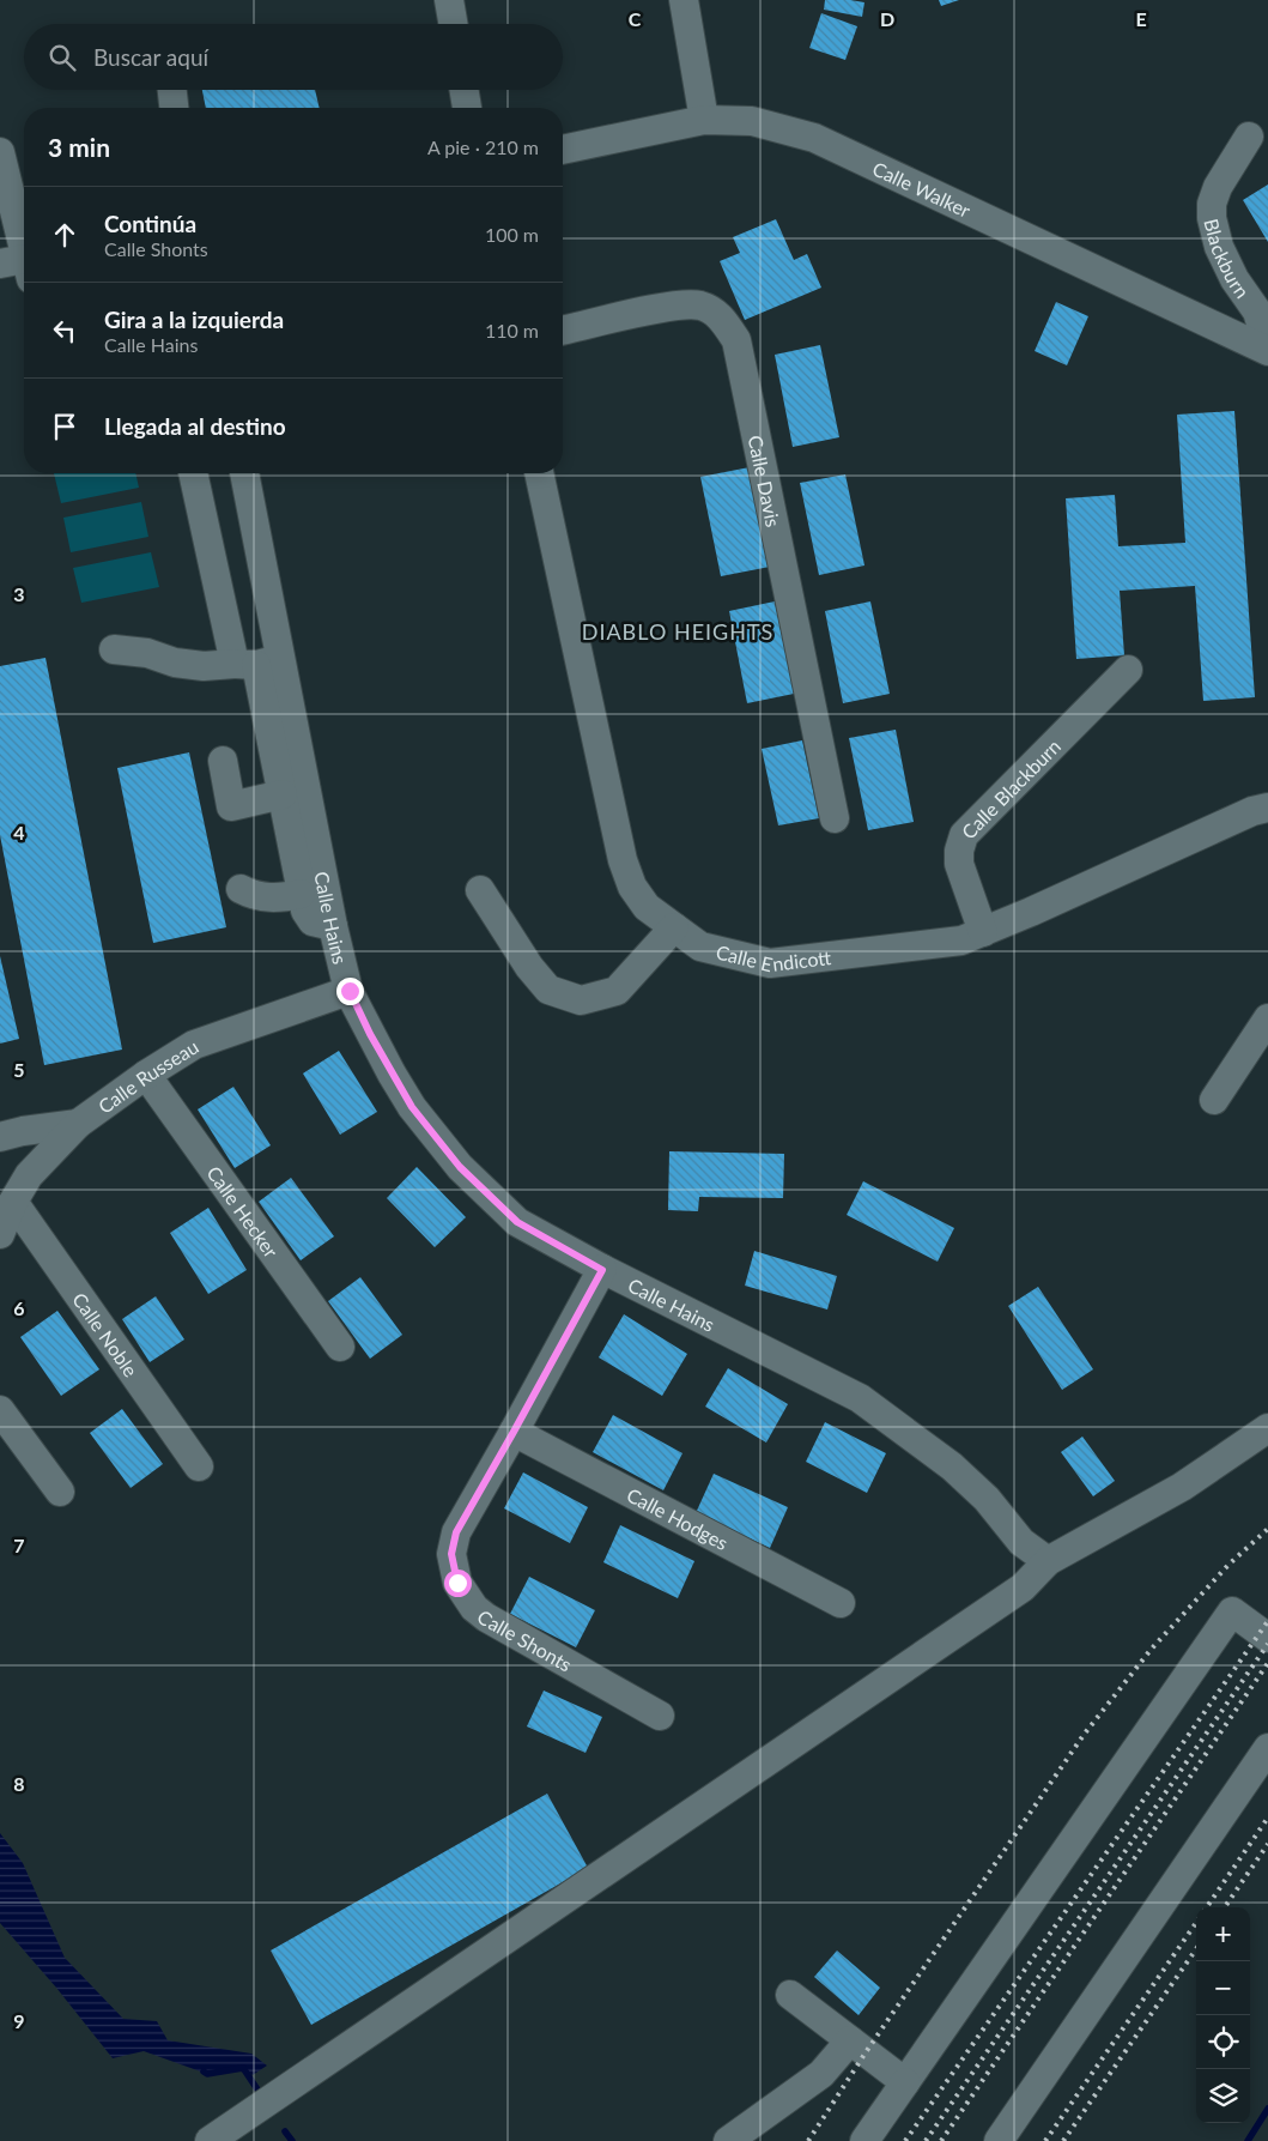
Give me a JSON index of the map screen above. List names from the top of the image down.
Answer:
{
  "streets": {
    "street": [
      "Calle Walker",
      "Blackburn",
      "Calle Davis",
      "Calle Blackburn",
      "Calle Hains",
      "Calle Endicott",
      "Calle Russeau",
      "Calle Hecker",
      "Calle Noble",
      "Calle Hodges",
      "Calle Shonts"
    ]
  },
  "crossings": [
    ["Calle Walker", "Blackburn"],
    ["Calle Blackburn", "Calle Endicott"],
    ["Calle Hains", "Calle Russeau"],
    ["Calle Hains", "Calle Shonts"],
    ["Calle Russeau", "Calle Hecker"],
    ["Calle Russeau", "Calle Noble"],
    ["Calle Hodges", "Calle Shonts"]
  ],
  "districts": ["DIABLO HEIGHTS"],
  "page": {
    "search": "Buscar aquí",
    "heading": ["3 min", "A pie · 210 m"],
    "list": [
      ["Continúa", "Calle Shonts", "100 m"],
      ["Gira a la izquierda", "Calle Hains", "110 m"],
      "Llegada al destino"
    ],
    "map_buttons": ["+", "−"]
  },
  "grid": {
    "columns": ["C", "D", "E"],
    "rows": [
      "3",
      "4",
      "5",
      "6",
      "7",
      "8",
      "9"
    ]
  }
}
